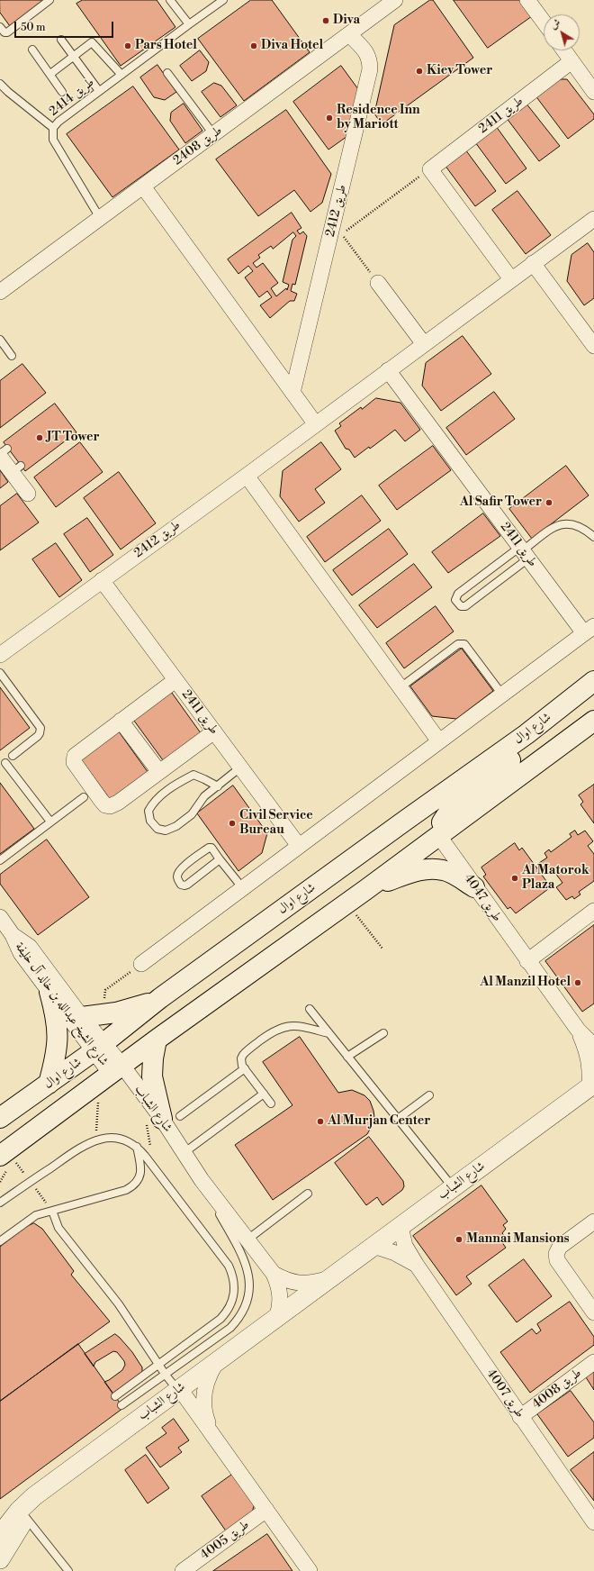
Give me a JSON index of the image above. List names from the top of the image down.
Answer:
{
  "streets": {
    "main road": ["شارع اوال"],
    "street": [
      "طريق 2411",
      "طريق 2408",
      "طريق 2412",
      "طريق 4047",
      "شارع الشيخ عبدالله بن خالد آل خليفة",
      "شارع الشباب",
      "طريق 4008",
      "طريق 4007",
      "طريق 4005"
    ],
    "lane": ["طريق 2414"]
  },
  "crossings": [
    ["طريق 2414", "طريق 2408"],
    ["طريق 2411", "طريق 2412"],
    ["طريق 2408", "طريق 2412"],
    ["شارع اوال", "شارع الشيخ عبدالله بن خالد آل خليفة"],
    ["طريق 4047", "شارع الشباب"],
    ["شارع الشيخ عبدالله بن خالد آل خليفة", "شارع الشباب"],
    ["شارع الشباب", "طريق 4007"],
    ["طريق 4008", "طريق 4007"]
  ],
  "places": [
    "Diva",
    "Pars Hotel",
    "Diva Hotel",
    "Kiev Tower",
    "Residence Inn by Mariott",
    "JT Tower",
    "Al Safir Tower",
    "Civil Service Bureau",
    "Al Matorok Plaza",
    "Al Manzil Hotel",
    "Al Murjan Center",
    "Mannai Mansions"
  ],
  "scale_bar": "50 m",
  "north": "top left"
}
